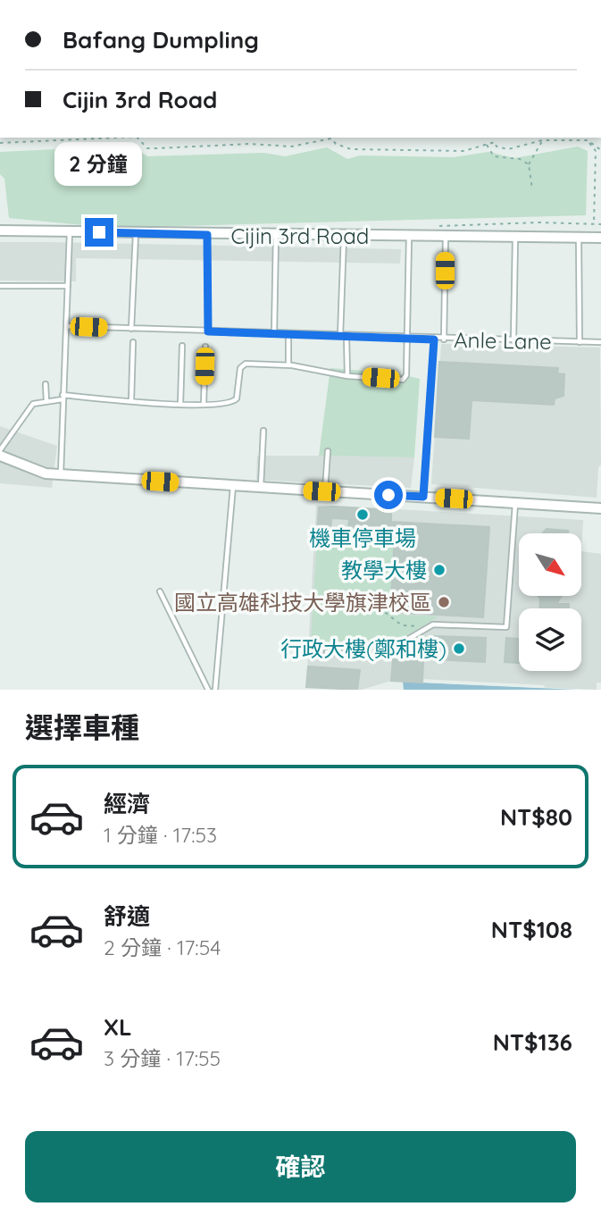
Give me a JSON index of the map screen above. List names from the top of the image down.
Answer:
{
  "streets": {
    "street": ["Cijin 3rd Road"],
    "lane": ["Anle Lane"]
  },
  "places": [
    "機車停車場",
    "教學大樓",
    "國立高雄科技大學旗津校區",
    "行政大樓(鄭和樓)"
  ],
  "north": "bottom right",
  "page": {
    "banner": ["Bafang Dumpling", "Cijin 3rd Road"],
    "bubble": "2 分鐘",
    "heading": "選擇車種",
    "list": [
      {
        "name": "經濟",
        "note": "1 分鐘 · 17:53",
        "value": "NT$80"
      },
      {
        "name": "舒適",
        "note": "2 分鐘 · 17:54",
        "value": "NT$108"
      },
      {
        "name": "XL",
        "note": "3 分鐘 · 17:55",
        "value": "NT$136"
      }
    ],
    "buttons": "確認"
  }
}
